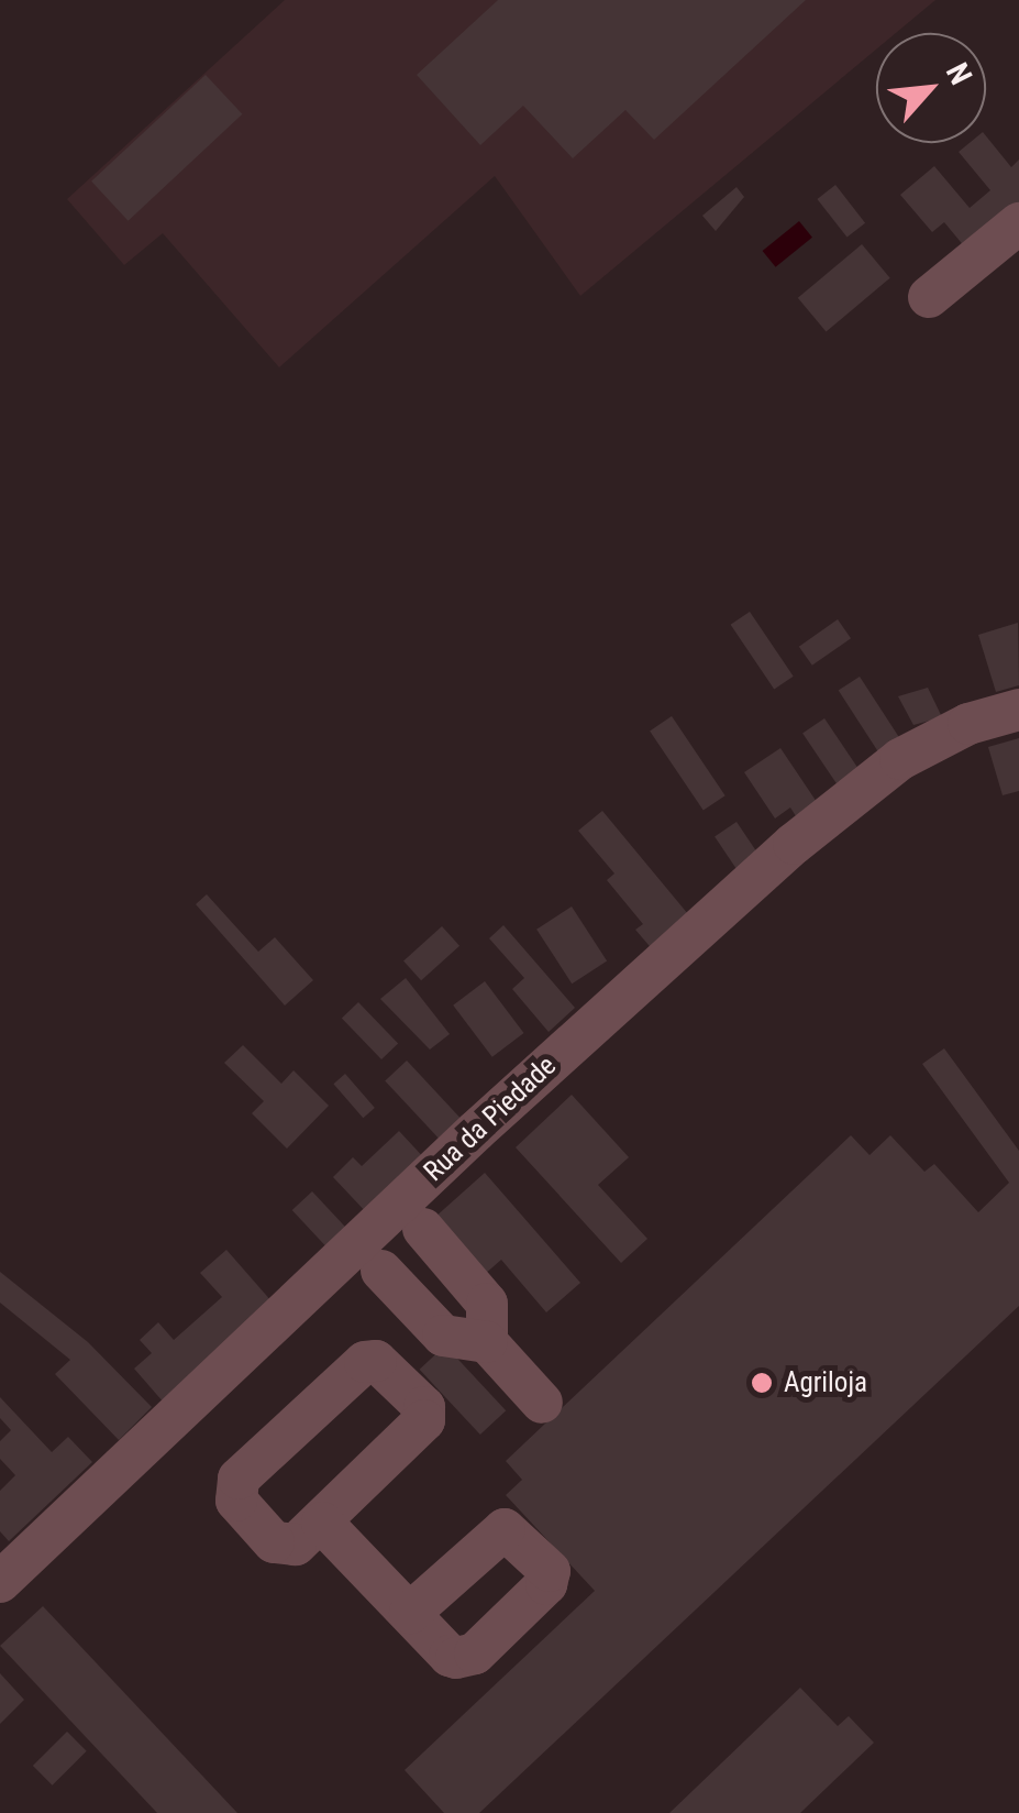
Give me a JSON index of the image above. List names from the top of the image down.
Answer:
{
  "streets": {
    "street": ["Rua da Piedade"]
  },
  "places": ["Agriloja"],
  "north": "top right"
}
